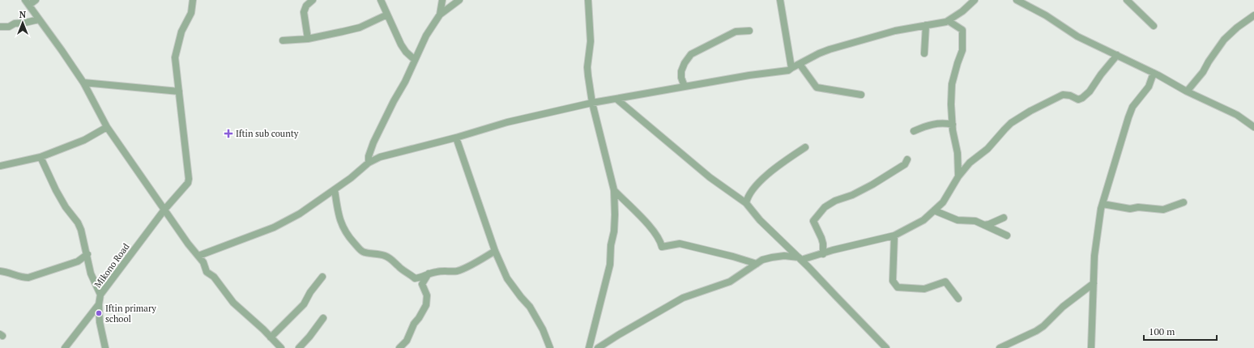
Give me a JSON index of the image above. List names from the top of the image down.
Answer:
{
  "streets": {
    "street": ["Mikono Road"]
  },
  "places": {
    "health": ["Iftin sub county"],
    "other": ["Iftin primary school"]
  },
  "scale_bar": "100 m",
  "north": "top"
}
